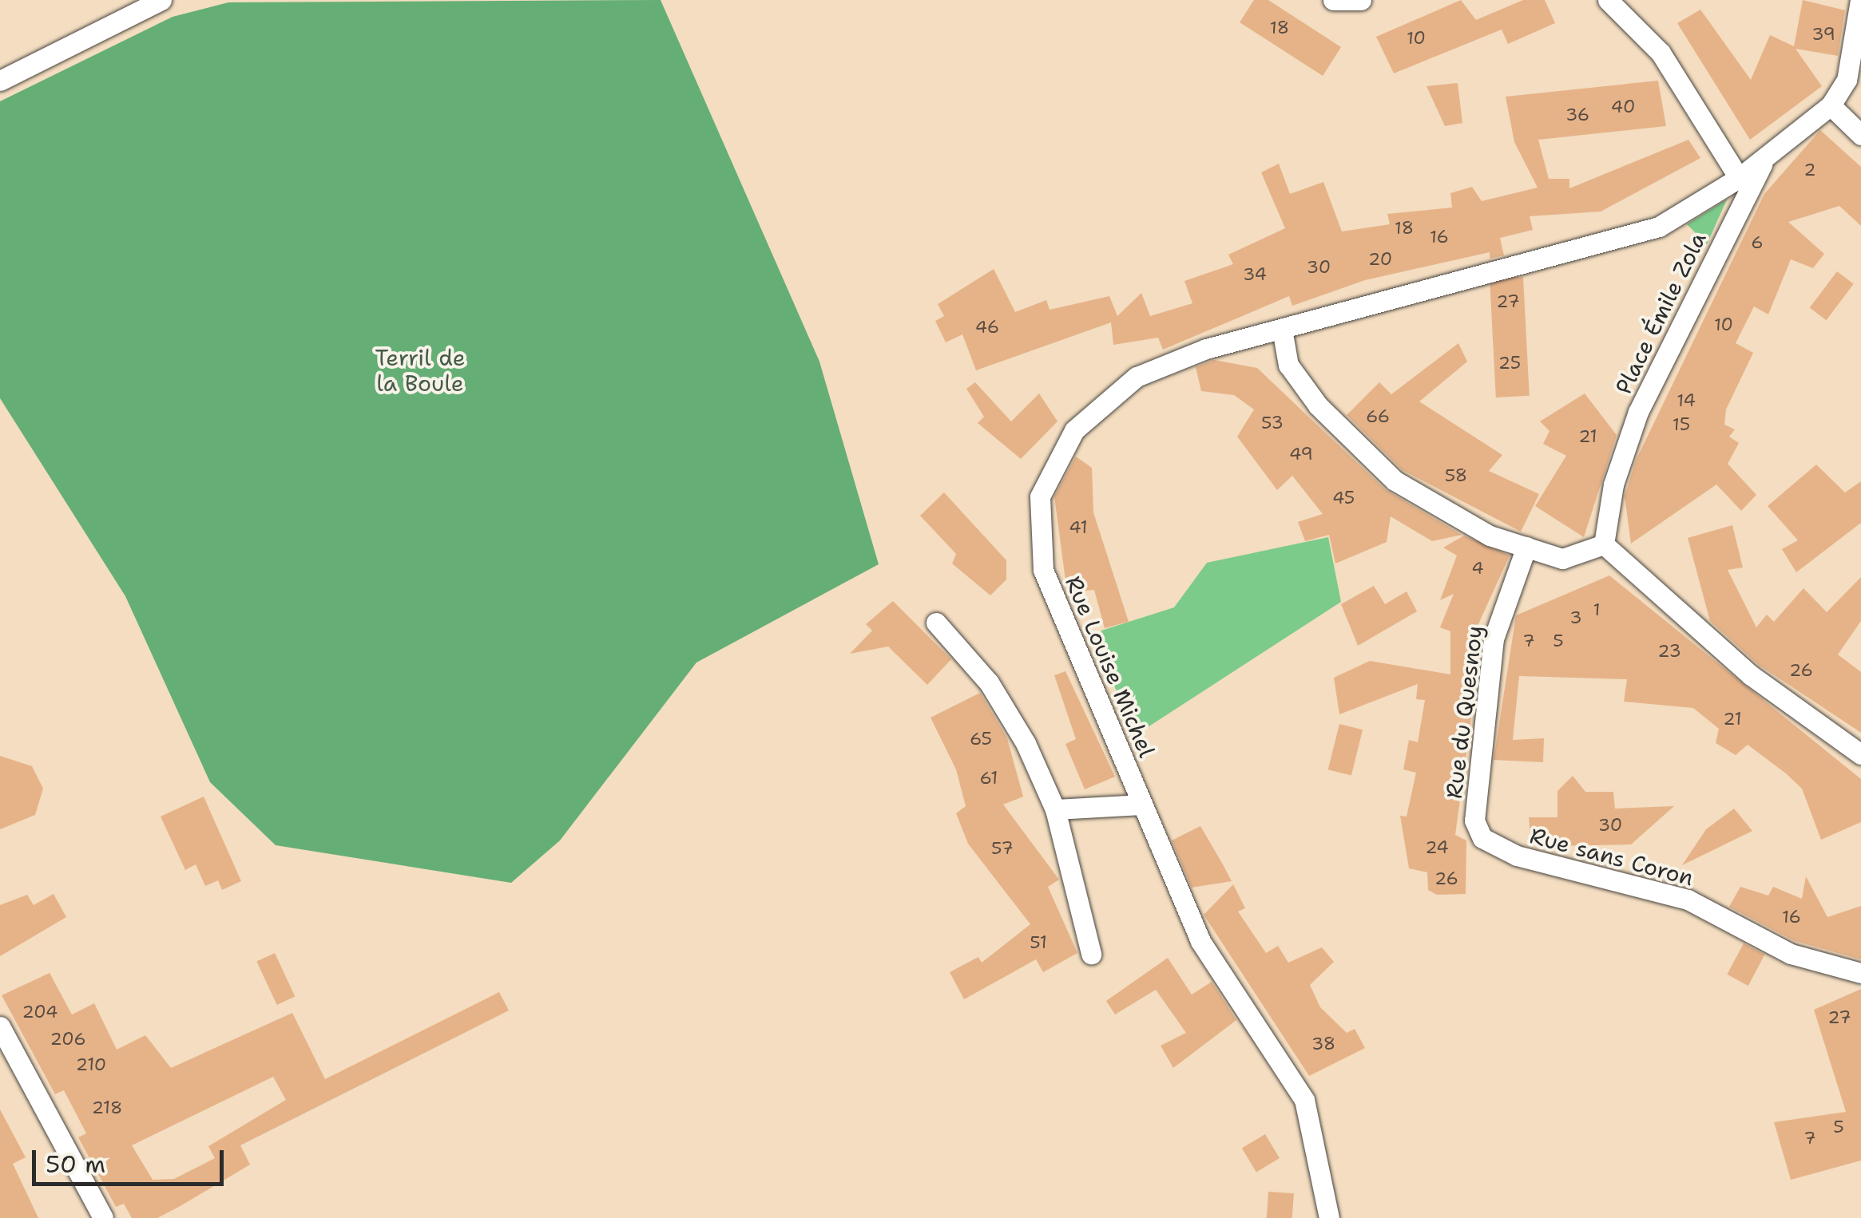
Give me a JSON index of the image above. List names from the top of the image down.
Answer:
{
  "streets": {
    "street": [
      "Place Émile Zola",
      "Rue Louise Michel",
      "Rue du Quesnoy",
      "Rue sans Coron"
    ]
  },
  "crossings": [
    ["Place Émile Zola", "Rue Louise Michel"],
    ["Rue du Quesnoy", "Rue sans Coron"]
  ],
  "parks": ["Terril de la Boule"],
  "house_numbers": [
    "18",
    "39",
    "10",
    "40",
    "36",
    "2",
    "18",
    "16",
    "6",
    "20",
    "30",
    "34",
    "27",
    "10",
    "46",
    "25",
    "14",
    "66",
    "53",
    "15",
    "21",
    "49",
    "58",
    "45",
    "41",
    "4",
    "1",
    "3",
    "7",
    "5",
    "23",
    "26",
    "21",
    "65",
    "61",
    "30",
    "24",
    "57",
    "26",
    "16",
    "51",
    "204",
    "27",
    "206",
    "38",
    "210",
    "218",
    "5",
    "7"
  ],
  "scale_bar": "50 m"
}
